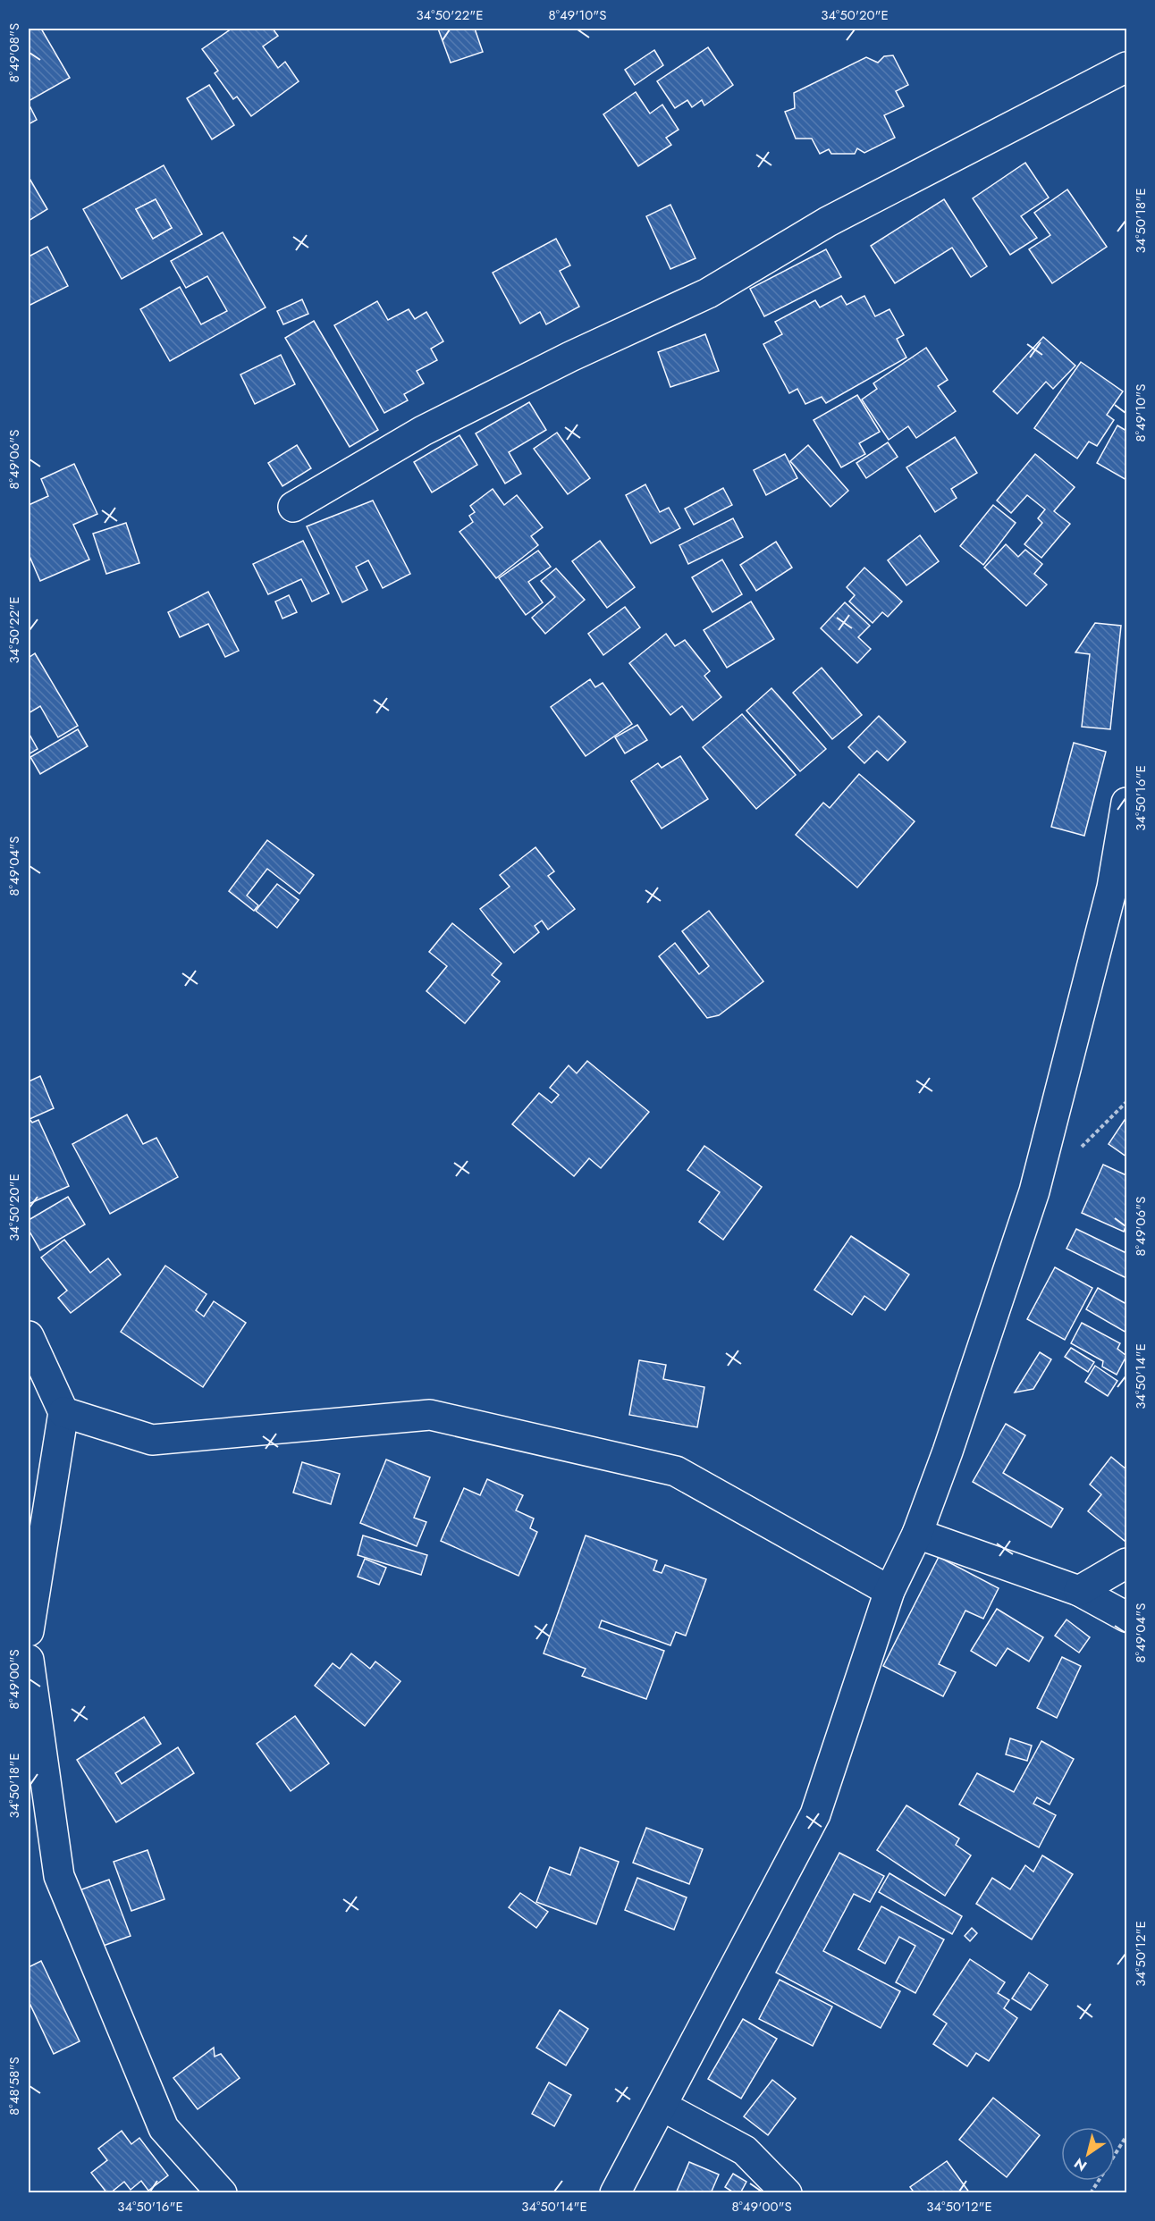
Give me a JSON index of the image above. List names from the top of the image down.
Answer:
{
  "north": "bottom left",
  "coordinates": [
    "34°50'22\"E",
    "8°49'10\"S",
    "34°50'20\"E",
    "8°49'08\"S",
    "34°50'18\"E",
    "8°49'06\"S",
    "34°50'16\"E",
    "8°49'04\"S",
    "34°50'14\"E",
    "8°49'00\"S",
    "34°50'12\"E",
    "8°48'58\"S"
  ]
}
